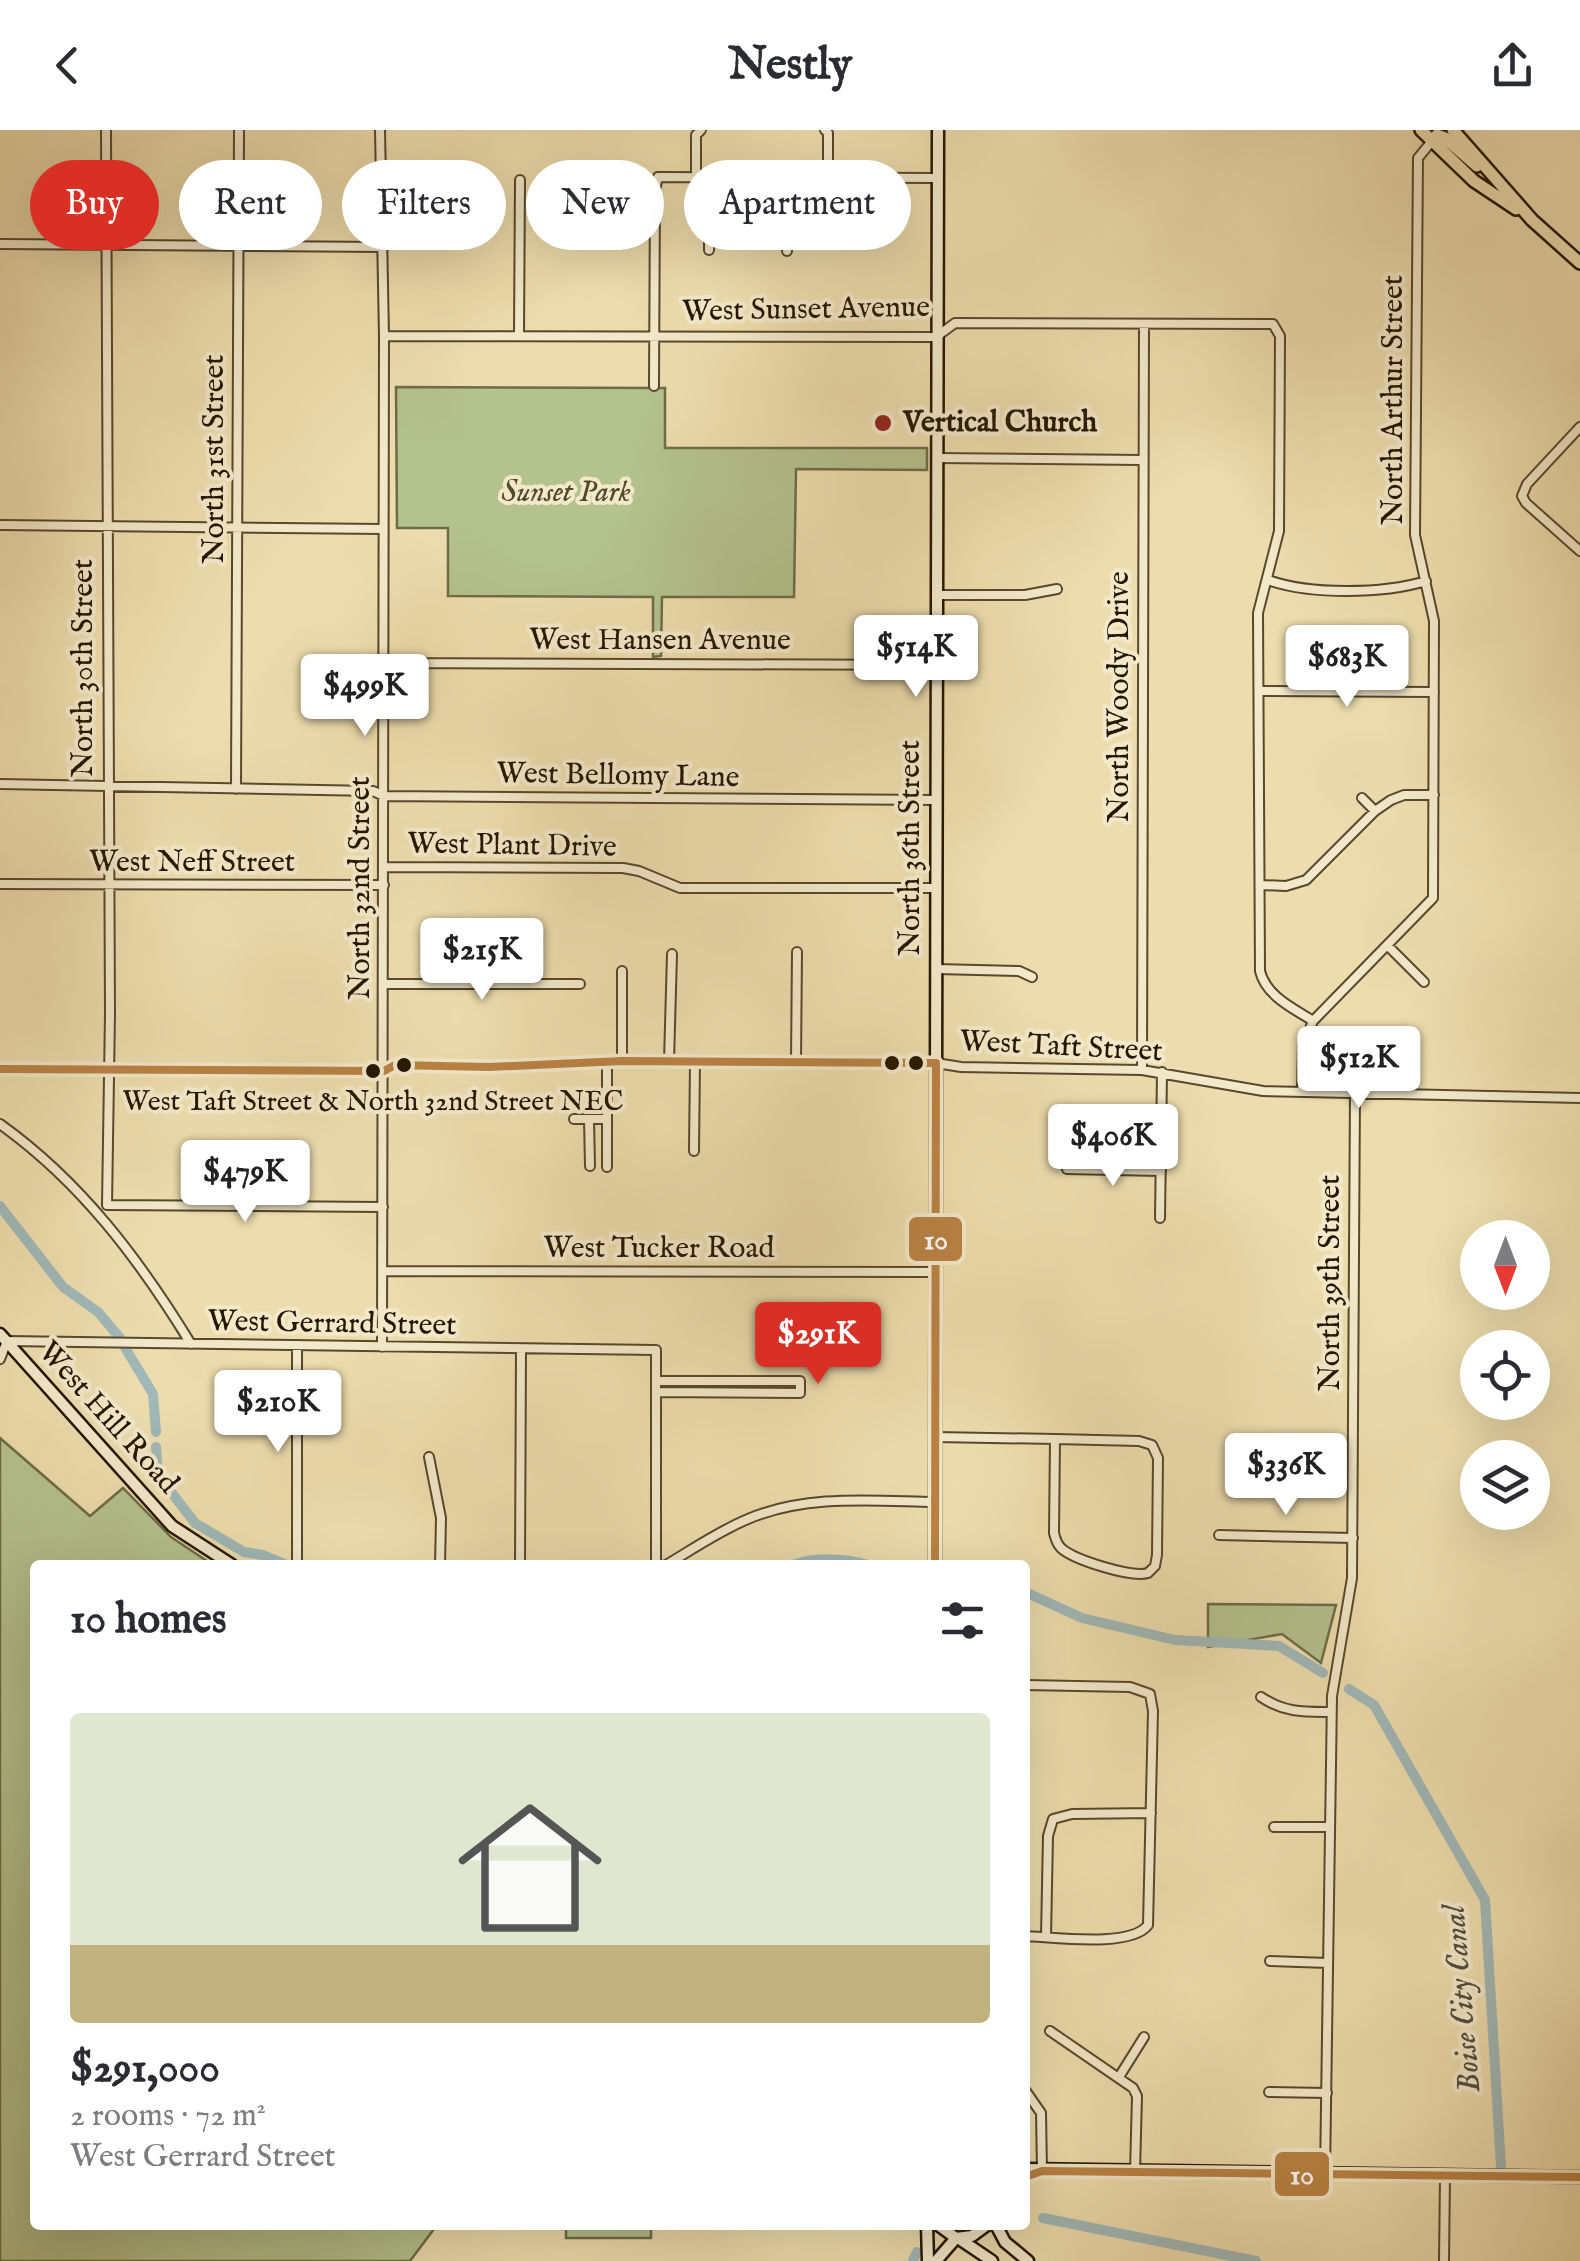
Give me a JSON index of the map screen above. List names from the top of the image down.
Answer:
{
  "streets": {
    "street": [
      "West Sunset Avenue",
      "North Arthur Street",
      "North 31st Street",
      "West Hansen Avenue",
      "North 30th Street",
      "North Woody Drive",
      "West Bellomy Lane",
      "West Plant Drive",
      "North 36th Street",
      "West Neff Street",
      "North 32nd Street",
      "West Taft Street",
      "West Tucker Road",
      "North 39th Street",
      "West Gerrard Street",
      "West Hill Road"
    ]
  },
  "crossings": [
    ["West Sunset Avenue", "North Woody Drive"],
    ["West Sunset Avenue", "North 36th Street"],
    ["West Sunset Avenue", "North 32nd Street"],
    ["North 31st Street", "West Bellomy Lane"],
    ["West Hansen Avenue", "North 36th Street"],
    ["West Hansen Avenue", "North 32nd Street"],
    ["North 30th Street", "West Bellomy Lane"],
    ["North 30th Street", "West Neff Street"],
    ["North 30th Street", "West Taft Street"],
    ["North Woody Drive", "West Taft Street"],
    ["West Bellomy Lane", "North 36th Street"],
    ["West Bellomy Lane", "North 32nd Street"],
    ["West Plant Drive", "North 36th Street"],
    ["West Plant Drive", "North 32nd Street"],
    ["North 36th Street", "West Taft Street"],
    ["North 36th Street", "West Tucker Road"],
    ["West Neff Street", "North 32nd Street"],
    ["North 32nd Street", "West Taft Street"],
    ["North 32nd Street", "West Tucker Road"],
    ["North 32nd Street", "West Gerrard Street"],
    ["West Taft Street", "North 39th Street"],
    ["West Gerrard Street", "West Hill Road"]
  ],
  "water": ["Boise City Canal"],
  "parks": ["Sunset Park"],
  "places": ["Vertical Church", "West Taft Street & North 32nd Street NEC"],
  "lines": ["transit line 10"],
  "north": "bottom",
  "page": {
    "header": "Nestly",
    "chip": [
      "Buy",
      "Rent",
      "Filters",
      "New",
      "Apartment"
    ],
    "price": [
      "$514K",
      "$683K",
      "$499K",
      "$215K",
      "$512K",
      "$406K",
      "$479K",
      "$291K",
      "$210K",
      "$336K"
    ],
    "heading": "10 homes",
    "list": [
      {
        "name": "$291,000",
        "note": "2 rooms · 72 m² · West Gerrard Street"
      }
    ]
  }
}
